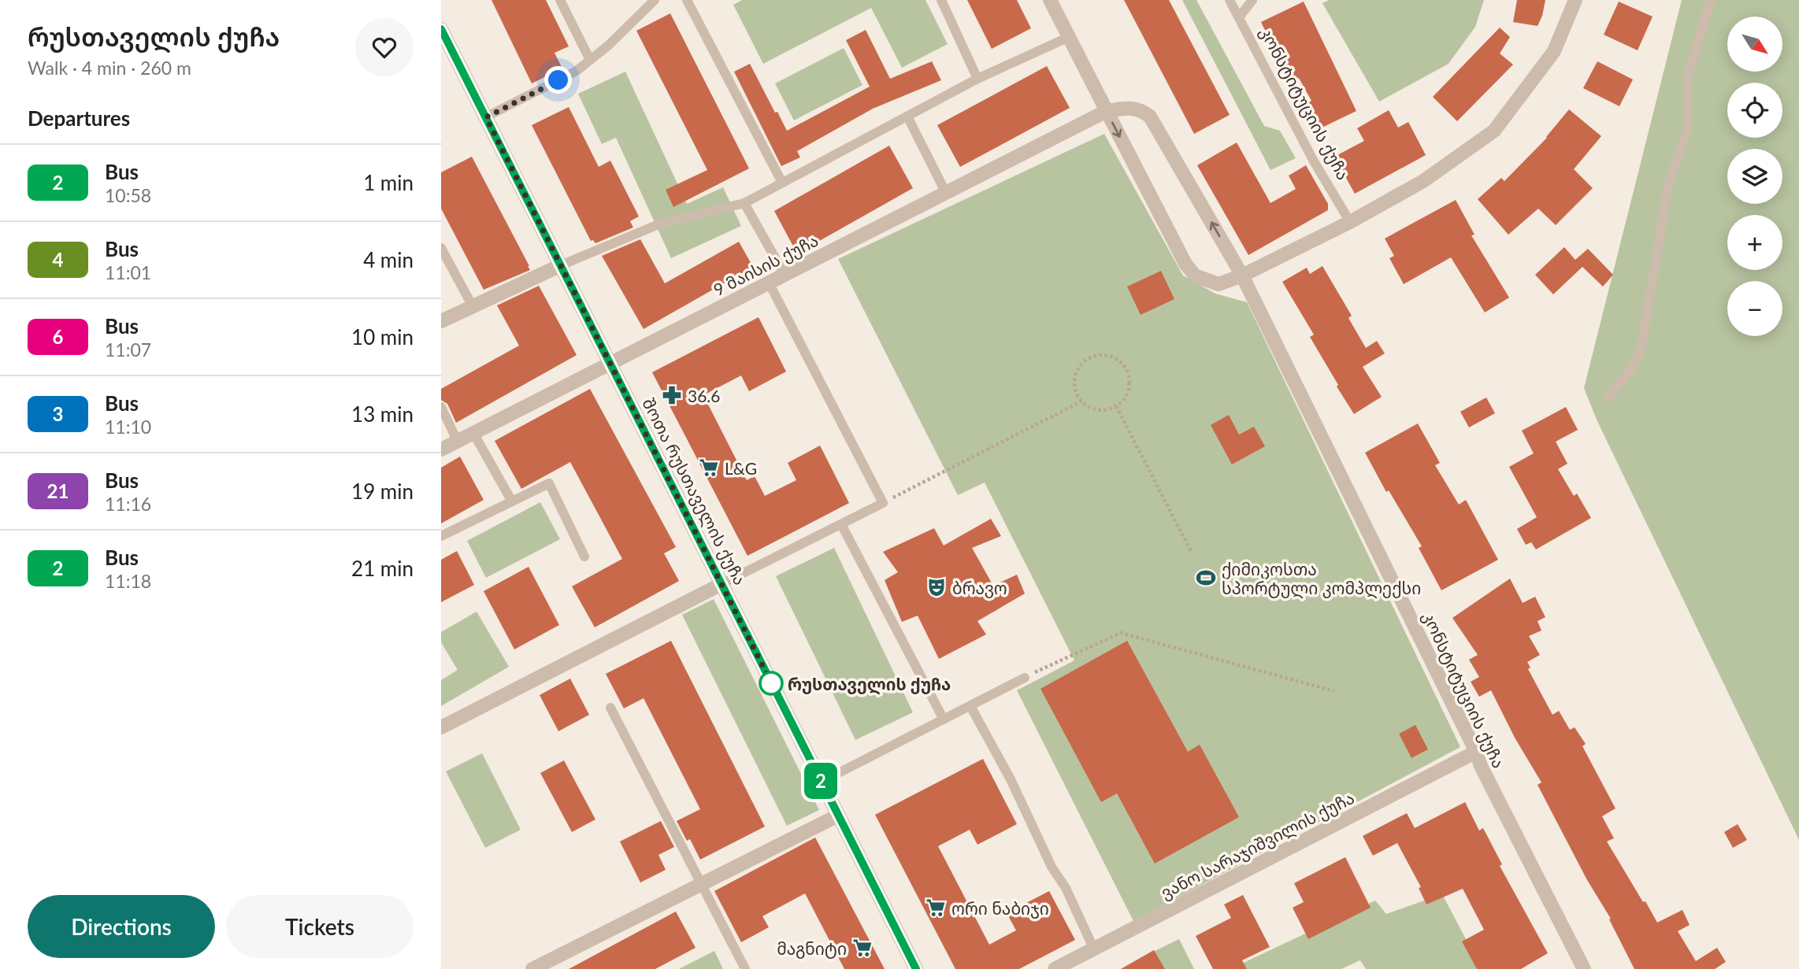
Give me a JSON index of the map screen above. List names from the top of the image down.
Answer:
{
  "streets": {
    "street": [
      "კონსტიტუციის ქუჩა",
      "9 მაისის ქუჩა",
      "შოთა რუსთაველის ქუჩა",
      "ვანო სარაჯიშვილის ქუჩა"
    ]
  },
  "crossings": [
    ["კონსტიტუციის ქუჩა", "9 მაისის ქუჩა"],
    ["კონსტიტუციის ქუჩა", "ვანო სარაჯიშვილის ქუჩა"],
    ["9 მაისის ქუჩა", "შოთა რუსთაველის ქუჩა"]
  ],
  "places": {
    "pharmacy": ["36.6"],
    "supermarket": ["L&G", "ორი ნაბიჯი", "მაგნიტი"],
    "sports": ["ქიმიკოსთა სპორტული კომპლექსი"],
    "theatre": ["ბრავო"],
    "other": ["რუსთაველის ქუჩა"]
  },
  "lines": ["bus line 2"],
  "north": "bottom right",
  "page": {
    "heading": [
      ["რუსთაველის ქუჩა", "Walk · 4 min · 260 m"],
      "Departures"
    ],
    "on_map": "2",
    "map_buttons": ["+", "−"],
    "list": [
      {
        "mark": "2",
        "name": "Bus",
        "note": "10:58",
        "value": "1 min"
      },
      {
        "mark": "4",
        "name": "Bus",
        "note": "11:01",
        "value": "4 min"
      },
      {
        "mark": "6",
        "name": "Bus",
        "note": "11:07",
        "value": "10 min"
      },
      {
        "mark": "3",
        "name": "Bus",
        "note": "11:10",
        "value": "13 min"
      },
      {
        "mark": "21",
        "name": "Bus",
        "note": "11:16",
        "value": "19 min"
      },
      {
        "mark": "2",
        "name": "Bus",
        "note": "11:18",
        "value": "21 min"
      }
    ],
    "buttons": ["Directions", "Tickets"]
  }
}
